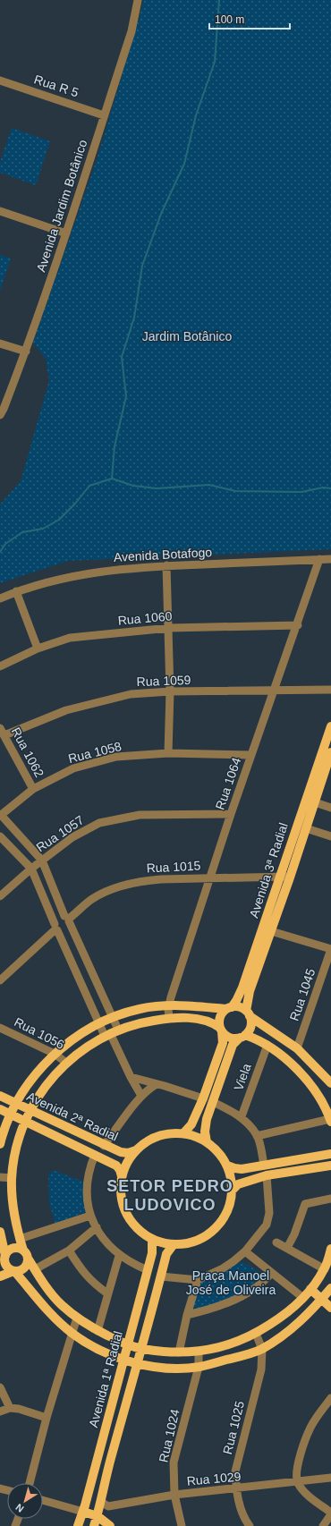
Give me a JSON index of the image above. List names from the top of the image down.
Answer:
{
  "streets": {
    "main road": ["Avenida 3ª Radial", "Avenida 2ª Radial", "Avenida 1ª Radial"],
    "street": [
      "Rua R 5",
      "Avenida Jardim Botânico",
      "Avenida Botafogo",
      "Rua 1060",
      "Rua 1059",
      "Rua 1062",
      "Rua 1058",
      "Rua 1064",
      "Rua 1057",
      "Rua 1015",
      "Rua 1045",
      "Rua 1056",
      "Viela",
      "Rua 1025",
      "Rua 1024",
      "Rua 1029"
    ]
  },
  "crossings": [
    ["Rua R 5", "Avenida Jardim Botânico"],
    ["Avenida Botafogo", "Rua 1064"],
    ["Rua 1060", "Rua 1064"],
    ["Rua 1059", "Rua 1062"],
    ["Rua 1059", "Rua 1064"],
    ["Rua 1062", "Rua 1058"],
    ["Rua 1058", "Rua 1064"],
    ["Rua 1064", "Rua 1057"],
    ["Rua 1064", "Rua 1015"],
    ["Rua 1015", "Avenida 3ª Radial"],
    ["Avenida 2ª Radial", "Avenida 1ª Radial"],
    ["Avenida 1ª Radial", "Rua 1029"],
    ["Rua 1025", "Rua 1029"],
    ["Rua 1024", "Rua 1029"]
  ],
  "districts": ["SETOR PEDRO LUDOVICO"],
  "parks": ["Jardim Botânico", "Praça Manoel José de Oliveira"],
  "scale_bar": "100 m",
  "north": "bottom left"
}
